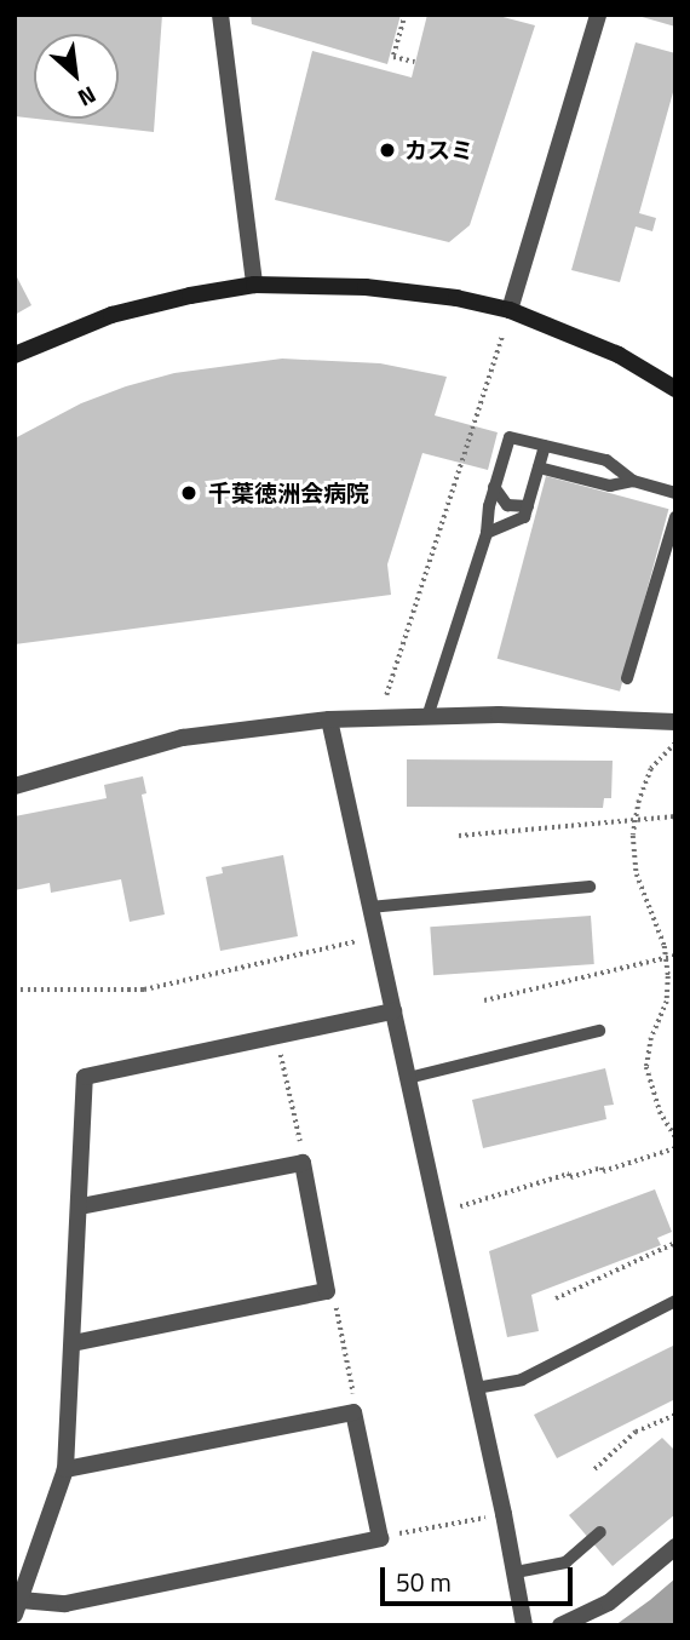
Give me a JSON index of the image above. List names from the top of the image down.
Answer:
{
  "places": ["カスミ", "千葉徳洲会病院"],
  "scale_bar": "50 m",
  "north": "bottom right"
}
